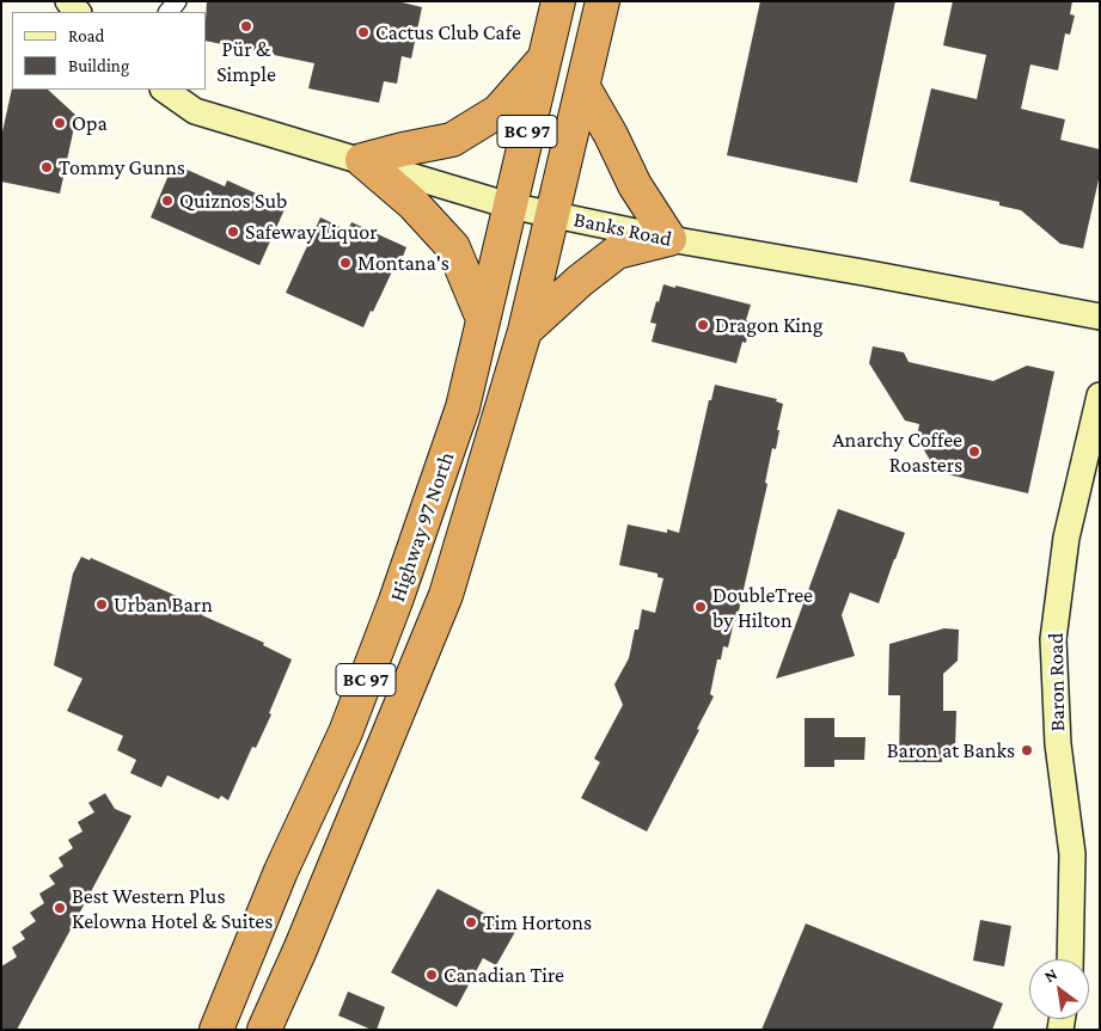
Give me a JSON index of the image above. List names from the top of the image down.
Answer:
{
  "streets": {
    "highway": ["BC 97", "Highway 97 North"],
    "street": ["Banks Road", "Baron Road"]
  },
  "crossings": [
    ["Banks Road", "Highway 97 North"]
  ],
  "places": [
    "Pür & Simple",
    "Cactus Club Cafe",
    "Opa",
    "Tommy Gunns",
    "Quiznos Sub",
    "Safeway Liquor",
    "Montana's",
    "Dragon King",
    "Anarchy Coffee Roasters",
    "Urban Barn",
    "DoubleTree by Hilton",
    "Baron at Banks",
    "Best Western Plus Kelowna Hotel & Suites",
    "Tim Hortons",
    "Canadian Tire"
  ],
  "legend": ["Road", "Building"],
  "north": "top left"
}
